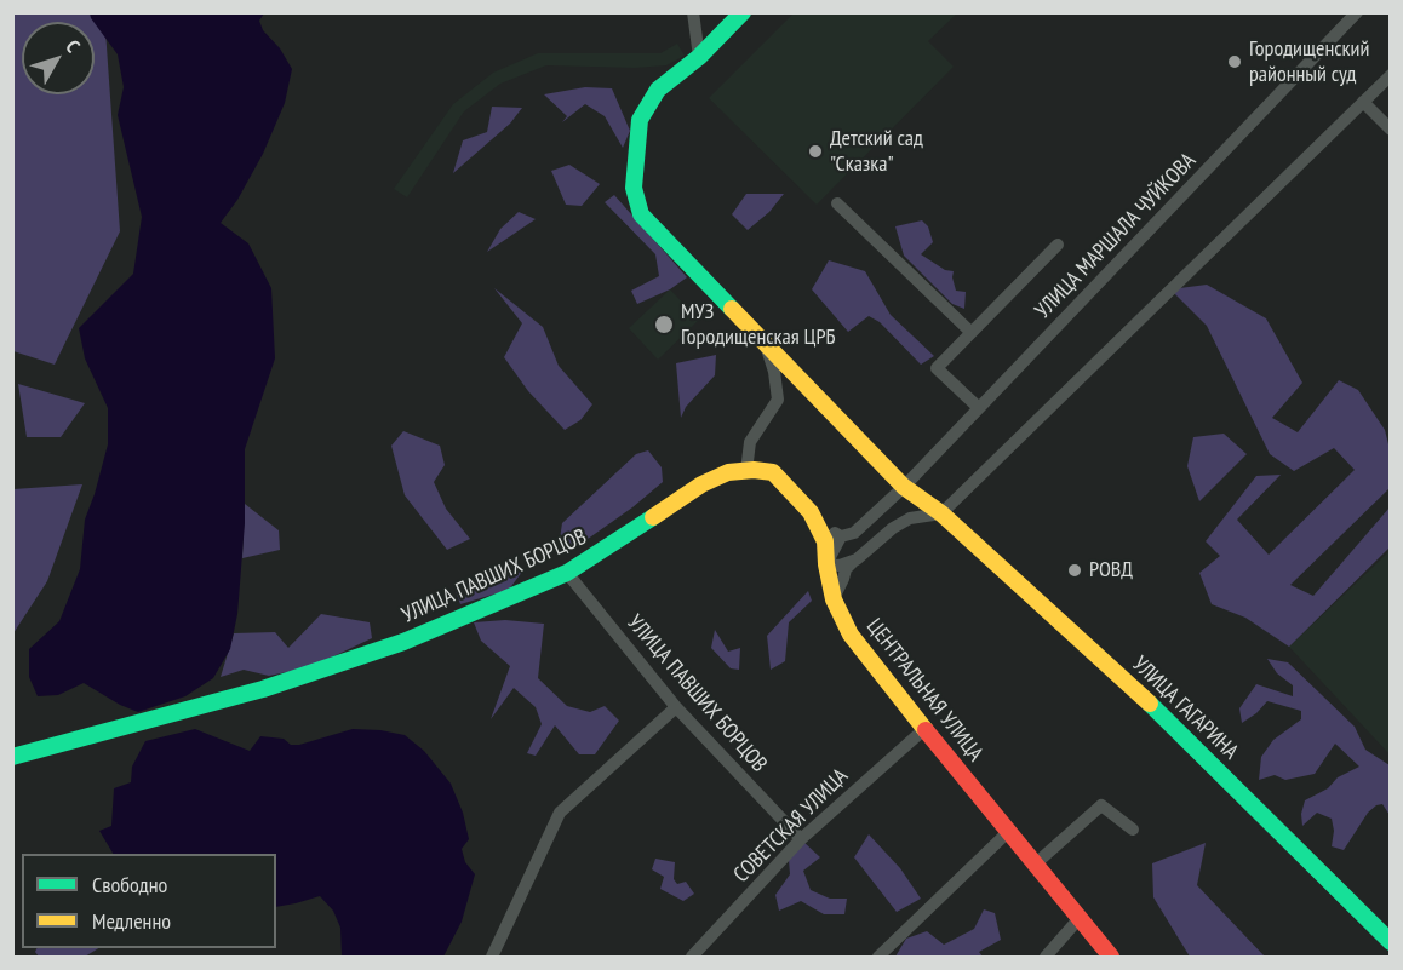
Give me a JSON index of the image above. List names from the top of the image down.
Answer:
{
  "streets": {
    "main road": ["УЛИЦА ПАВШИХ БОРЦОВ", "ЦЕНТРАЛЬНАЯ УЛИЦА", "УЛИЦА ГАГАРИНА"],
    "street": ["УЛИЦА МАРШАЛА ЧУЙКОВА", "СОВЕТСКАЯ УЛИЦА"]
  },
  "crossings": [
    ["УЛИЦА МАРШАЛА ЧУЙКОВА", "УЛИЦА ГАГАРИНА"],
    ["УЛИЦА ПАВШИХ БОРЦОВ", "ЦЕНТРАЛЬНАЯ УЛИЦА"],
    ["УЛИЦА ПАВШИХ БОРЦОВ", "СОВЕТСКАЯ УЛИЦА"],
    ["ЦЕНТРАЛЬНАЯ УЛИЦА", "СОВЕТСКАЯ УЛИЦА"]
  ],
  "places": [
    "Городищенский районный суд",
    "Детский сад \"Сказка\"",
    "МУЗ Городищенская ЦРБ",
    "РОВД"
  ],
  "legend": ["Свободно", "Медленно"],
  "north": "top right"
}
